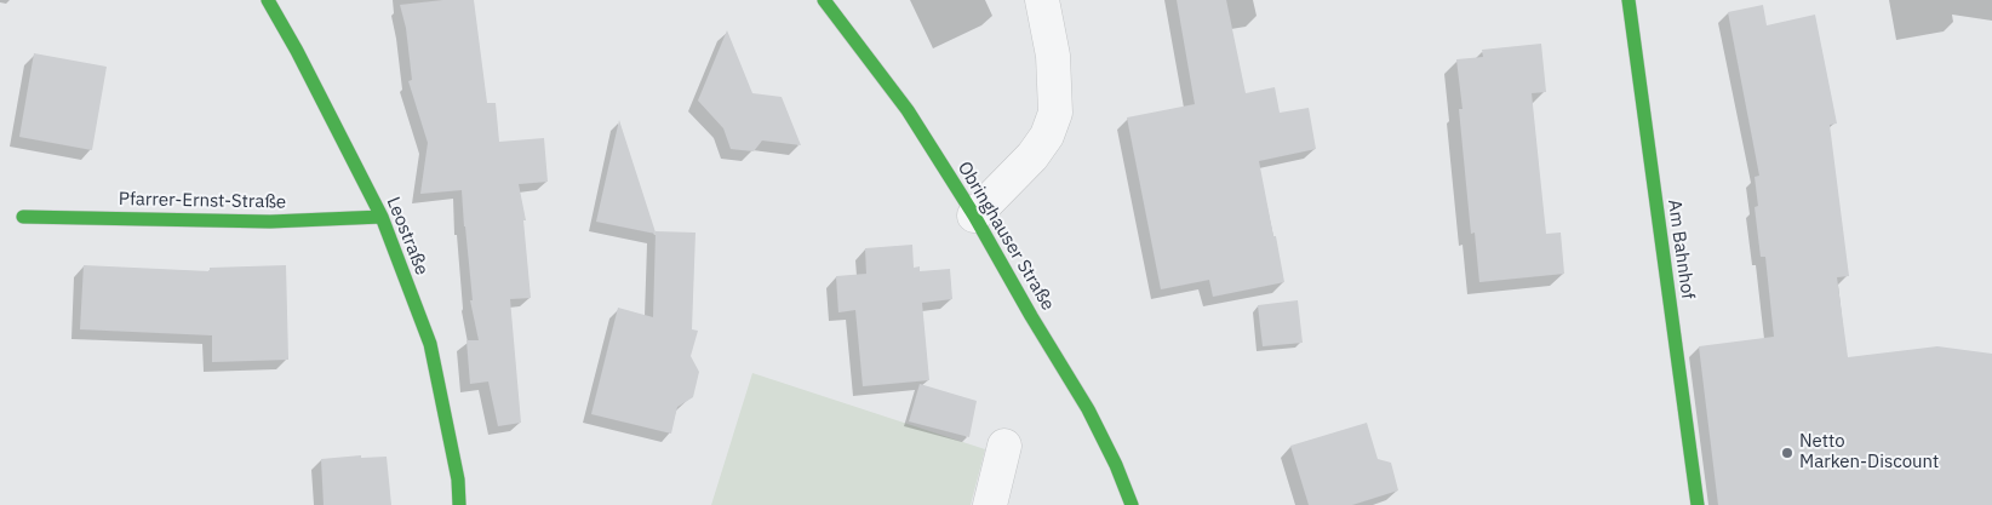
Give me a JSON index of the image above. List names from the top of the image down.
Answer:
{
  "streets": {
    "street": [
      "Pfarrer-Ernst-Straße",
      "Leostraße",
      "Obringhauser Straße",
      "Am Bahnhof"
    ]
  },
  "crossings": [
    ["Pfarrer-Ernst-Straße", "Leostraße"]
  ],
  "places": ["Netto Marken-Discount"]
}
